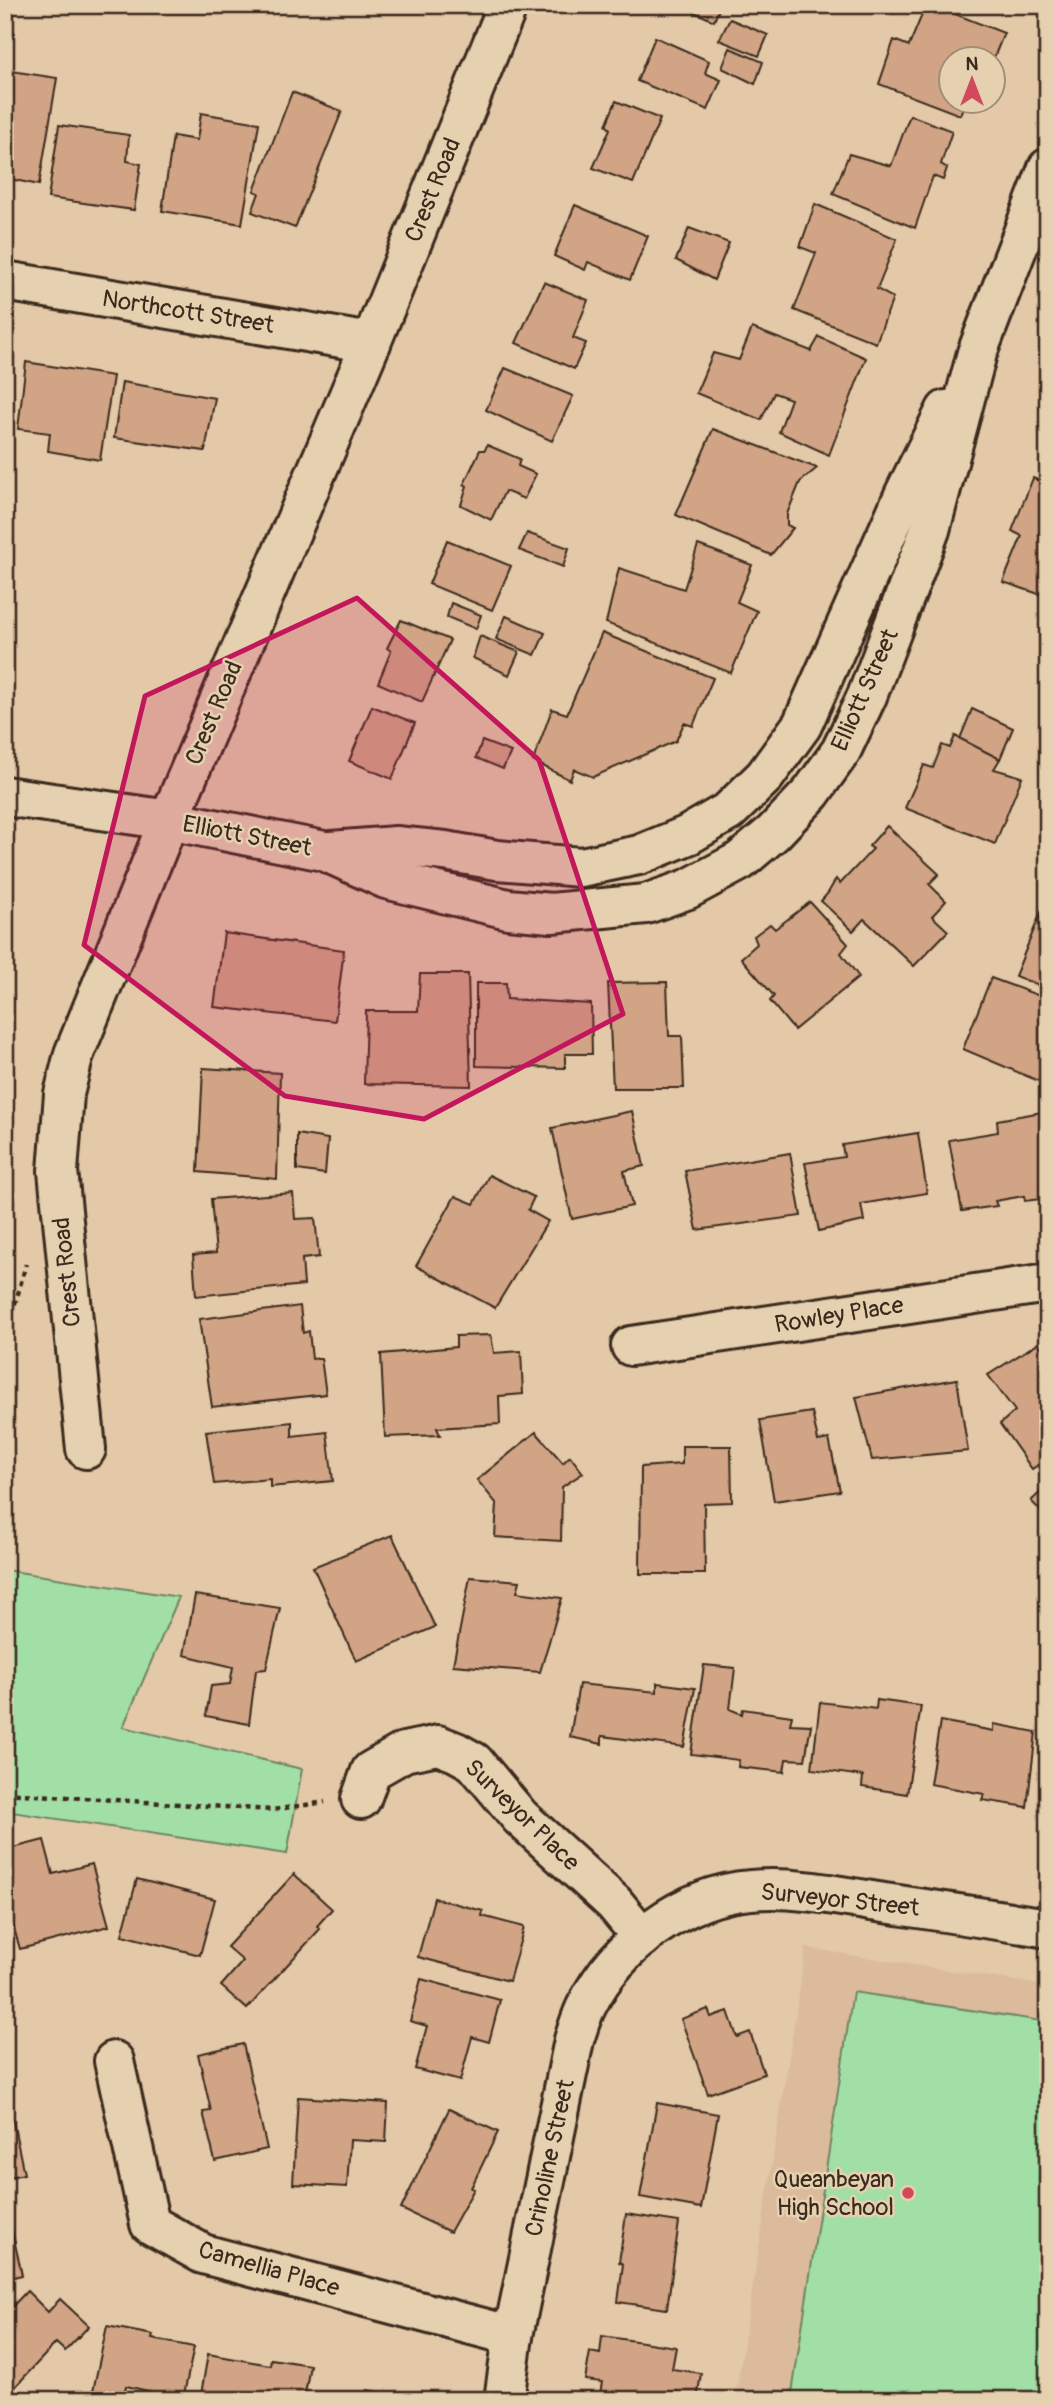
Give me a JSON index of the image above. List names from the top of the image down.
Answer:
{
  "streets": {
    "street": [
      "Crest Road",
      "Northcott Street",
      "Elliott Street",
      "Rowley Place",
      "Surveyor Place",
      "Surveyor Street",
      "Crinoline Street",
      "Camellia Place"
    ]
  },
  "crossings": [
    ["Crest Road", "Northcott Street"],
    ["Crest Road", "Elliott Street"],
    ["Surveyor Place", "Surveyor Street"],
    ["Surveyor Place", "Crinoline Street"],
    ["Surveyor Street", "Crinoline Street"],
    ["Crinoline Street", "Camellia Place"]
  ],
  "places": ["Queanbeyan High School"],
  "north": "top"
}
